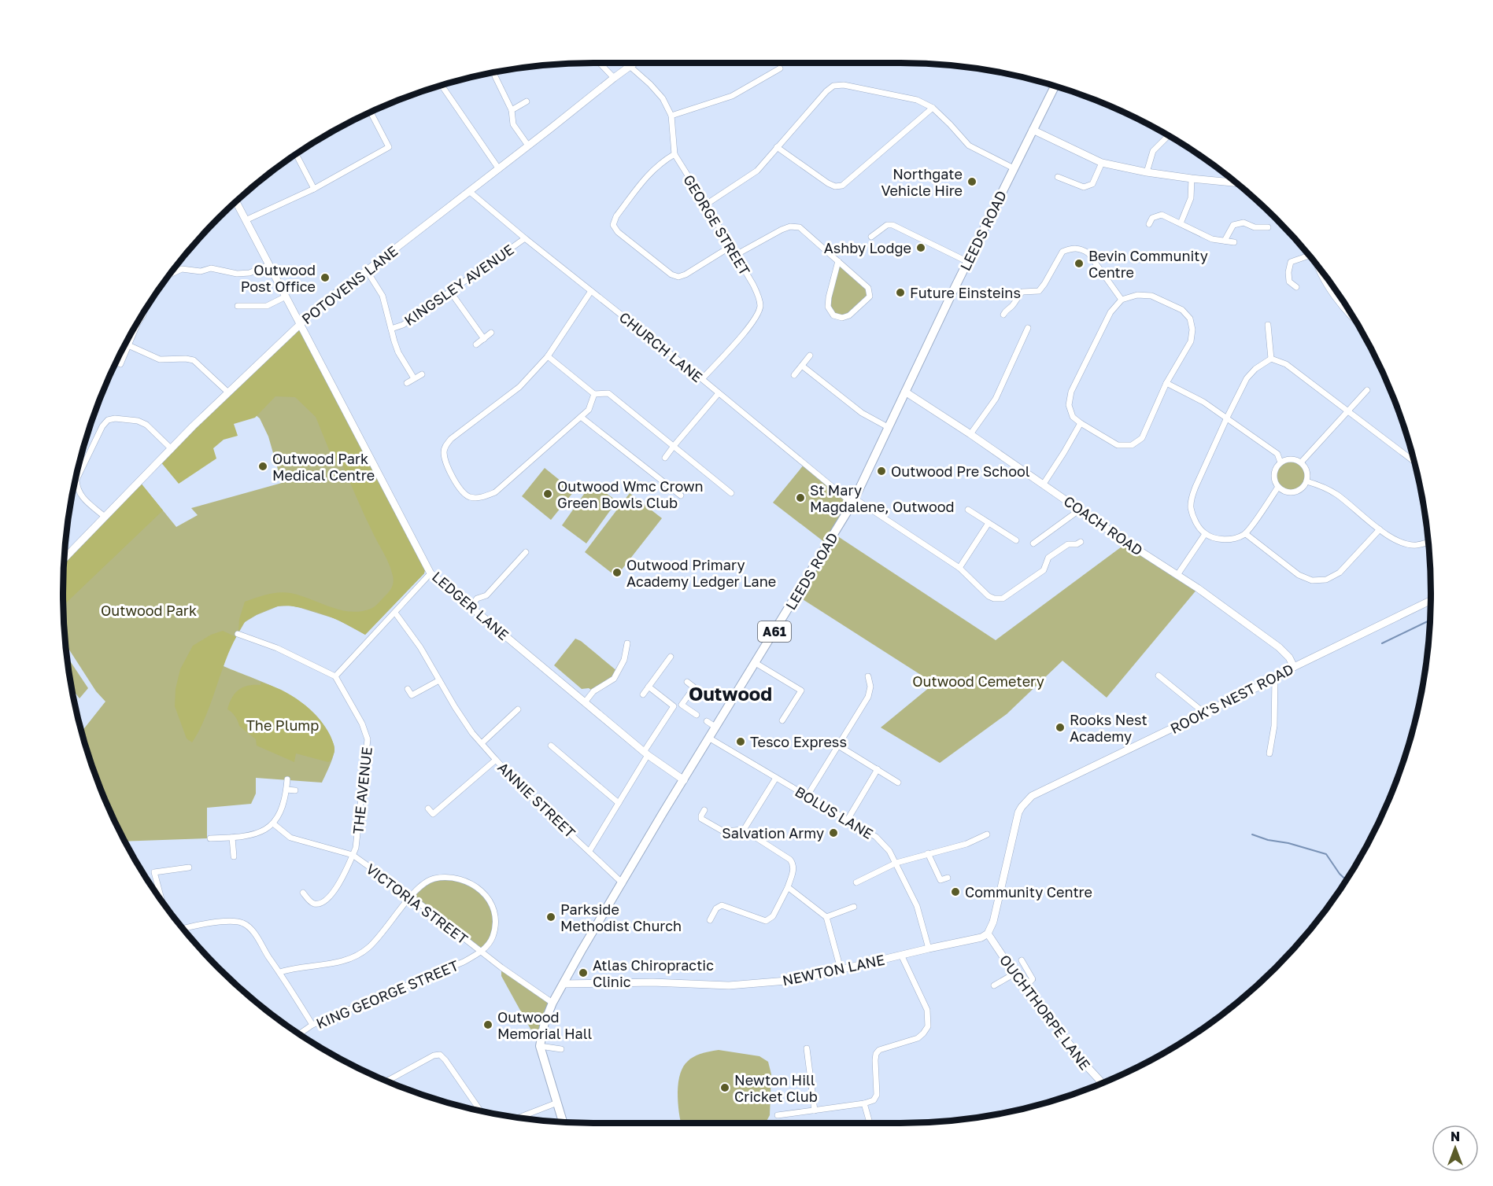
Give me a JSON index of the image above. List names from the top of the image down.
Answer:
{
  "streets": {
    "main road": ["LEEDS ROAD", "A61"],
    "street": [
      "GEORGE STREET",
      "POTOVENS LANE",
      "KINGSLEY AVENUE",
      "CHURCH LANE",
      "COACH ROAD",
      "LEDGER LANE",
      "ROOK'S NEST ROAD",
      "THE AVENUE",
      "ANNIE STREET",
      "BOLUS LANE",
      "VICTORIA STREET",
      "NEWTON LANE",
      "KING GEORGE STREET",
      "OUCHTHORPE LANE"
    ]
  },
  "crossings": [
    ["GEORGE STREET", "POTOVENS LANE"],
    ["GEORGE STREET", "CHURCH LANE"],
    ["LEEDS ROAD", "CHURCH LANE"],
    ["LEEDS ROAD", "COACH ROAD"],
    ["LEEDS ROAD", "LEDGER LANE"],
    ["LEEDS ROAD", "ANNIE STREET"],
    ["LEEDS ROAD", "BOLUS LANE"],
    ["LEEDS ROAD", "VICTORIA STREET"],
    ["LEEDS ROAD", "NEWTON LANE"],
    ["POTOVENS LANE", "CHURCH LANE"],
    ["POTOVENS LANE", "LEDGER LANE"],
    ["KINGSLEY AVENUE", "CHURCH LANE"],
    ["COACH ROAD", "ROOK'S NEST ROAD"],
    ["ROOK'S NEST ROAD", "NEWTON LANE"],
    ["ROOK'S NEST ROAD", "OUCHTHORPE LANE"],
    ["THE AVENUE", "VICTORIA STREET"],
    ["BOLUS LANE", "NEWTON LANE"],
    ["VICTORIA STREET", "KING GEORGE STREET"],
    ["NEWTON LANE", "OUCHTHORPE LANE"]
  ],
  "districts": ["Outwood"],
  "parks": ["Outwood Park", "Outwood Cemetery", "The Plump"],
  "places": [
    "Northgate Vehicle Hire",
    "Ashby Lodge",
    "Bevin Community Centre",
    "Outwood Post Office",
    "Future Einsteins",
    "Outwood Park Medical Centre",
    "Outwood Pre School",
    "Outwood Wmc Crown Green Bowls Club",
    "St Mary Magdalene, Outwood",
    "Outwood Primary Academy Ledger Lane",
    "Rooks Nest Academy",
    "Tesco Express",
    "Salvation Army",
    "Community Centre",
    "Parkside Methodist Church",
    "Atlas Chiropractic Clinic",
    "Outwood Memorial Hall",
    "Newton Hill Cricket Club"
  ],
  "north": "top"
}
